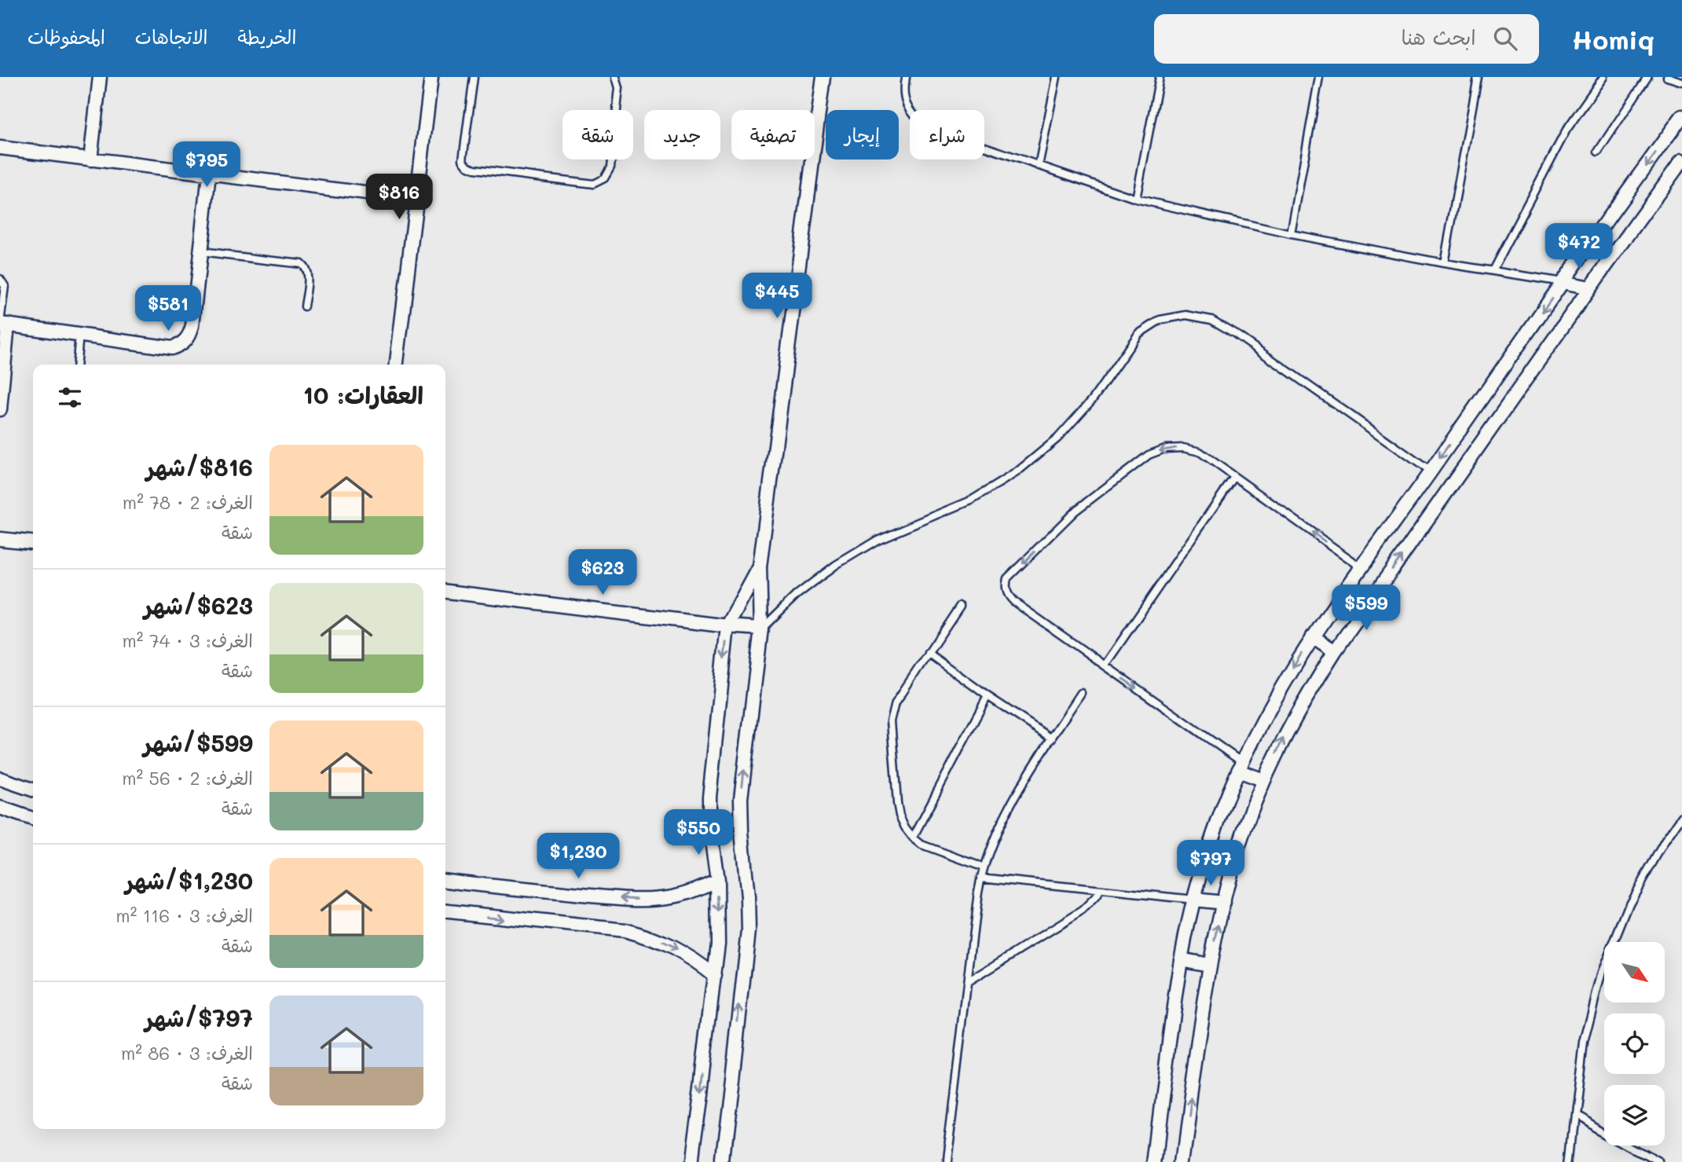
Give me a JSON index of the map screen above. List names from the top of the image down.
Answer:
{
  "north": "bottom right",
  "page": {
    "header": "Homiq",
    "search": "ابحث هنا",
    "nav": ["الخريطة", "الاتجاهات", "المحفوظات"],
    "chip": [
      "شراء",
      "إيجار",
      "تصفية",
      "جديد",
      "شقة"
    ],
    "price": [
      "$795",
      "$816",
      "$472",
      "$445",
      "$581",
      "$623",
      "$599",
      "$550",
      "$1,230",
      "$797"
    ],
    "heading": "العقارات: 10",
    "list": [
      {
        "name": "$816/شهر",
        "note": "الغرف: 2 · 78 m² · شقة"
      },
      {
        "name": "$623/شهر",
        "note": "الغرف: 3 · 74 m² · شقة"
      },
      {
        "name": "$599/شهر",
        "note": "الغرف: 2 · 56 m² · شقة"
      },
      {
        "name": "$1,230/شهر",
        "note": "الغرف: 3 · 116 m² · شقة"
      },
      {
        "name": "$797/شهر",
        "note": "الغرف: 3 · 86 m² · شقة"
      }
    ]
  }
}
